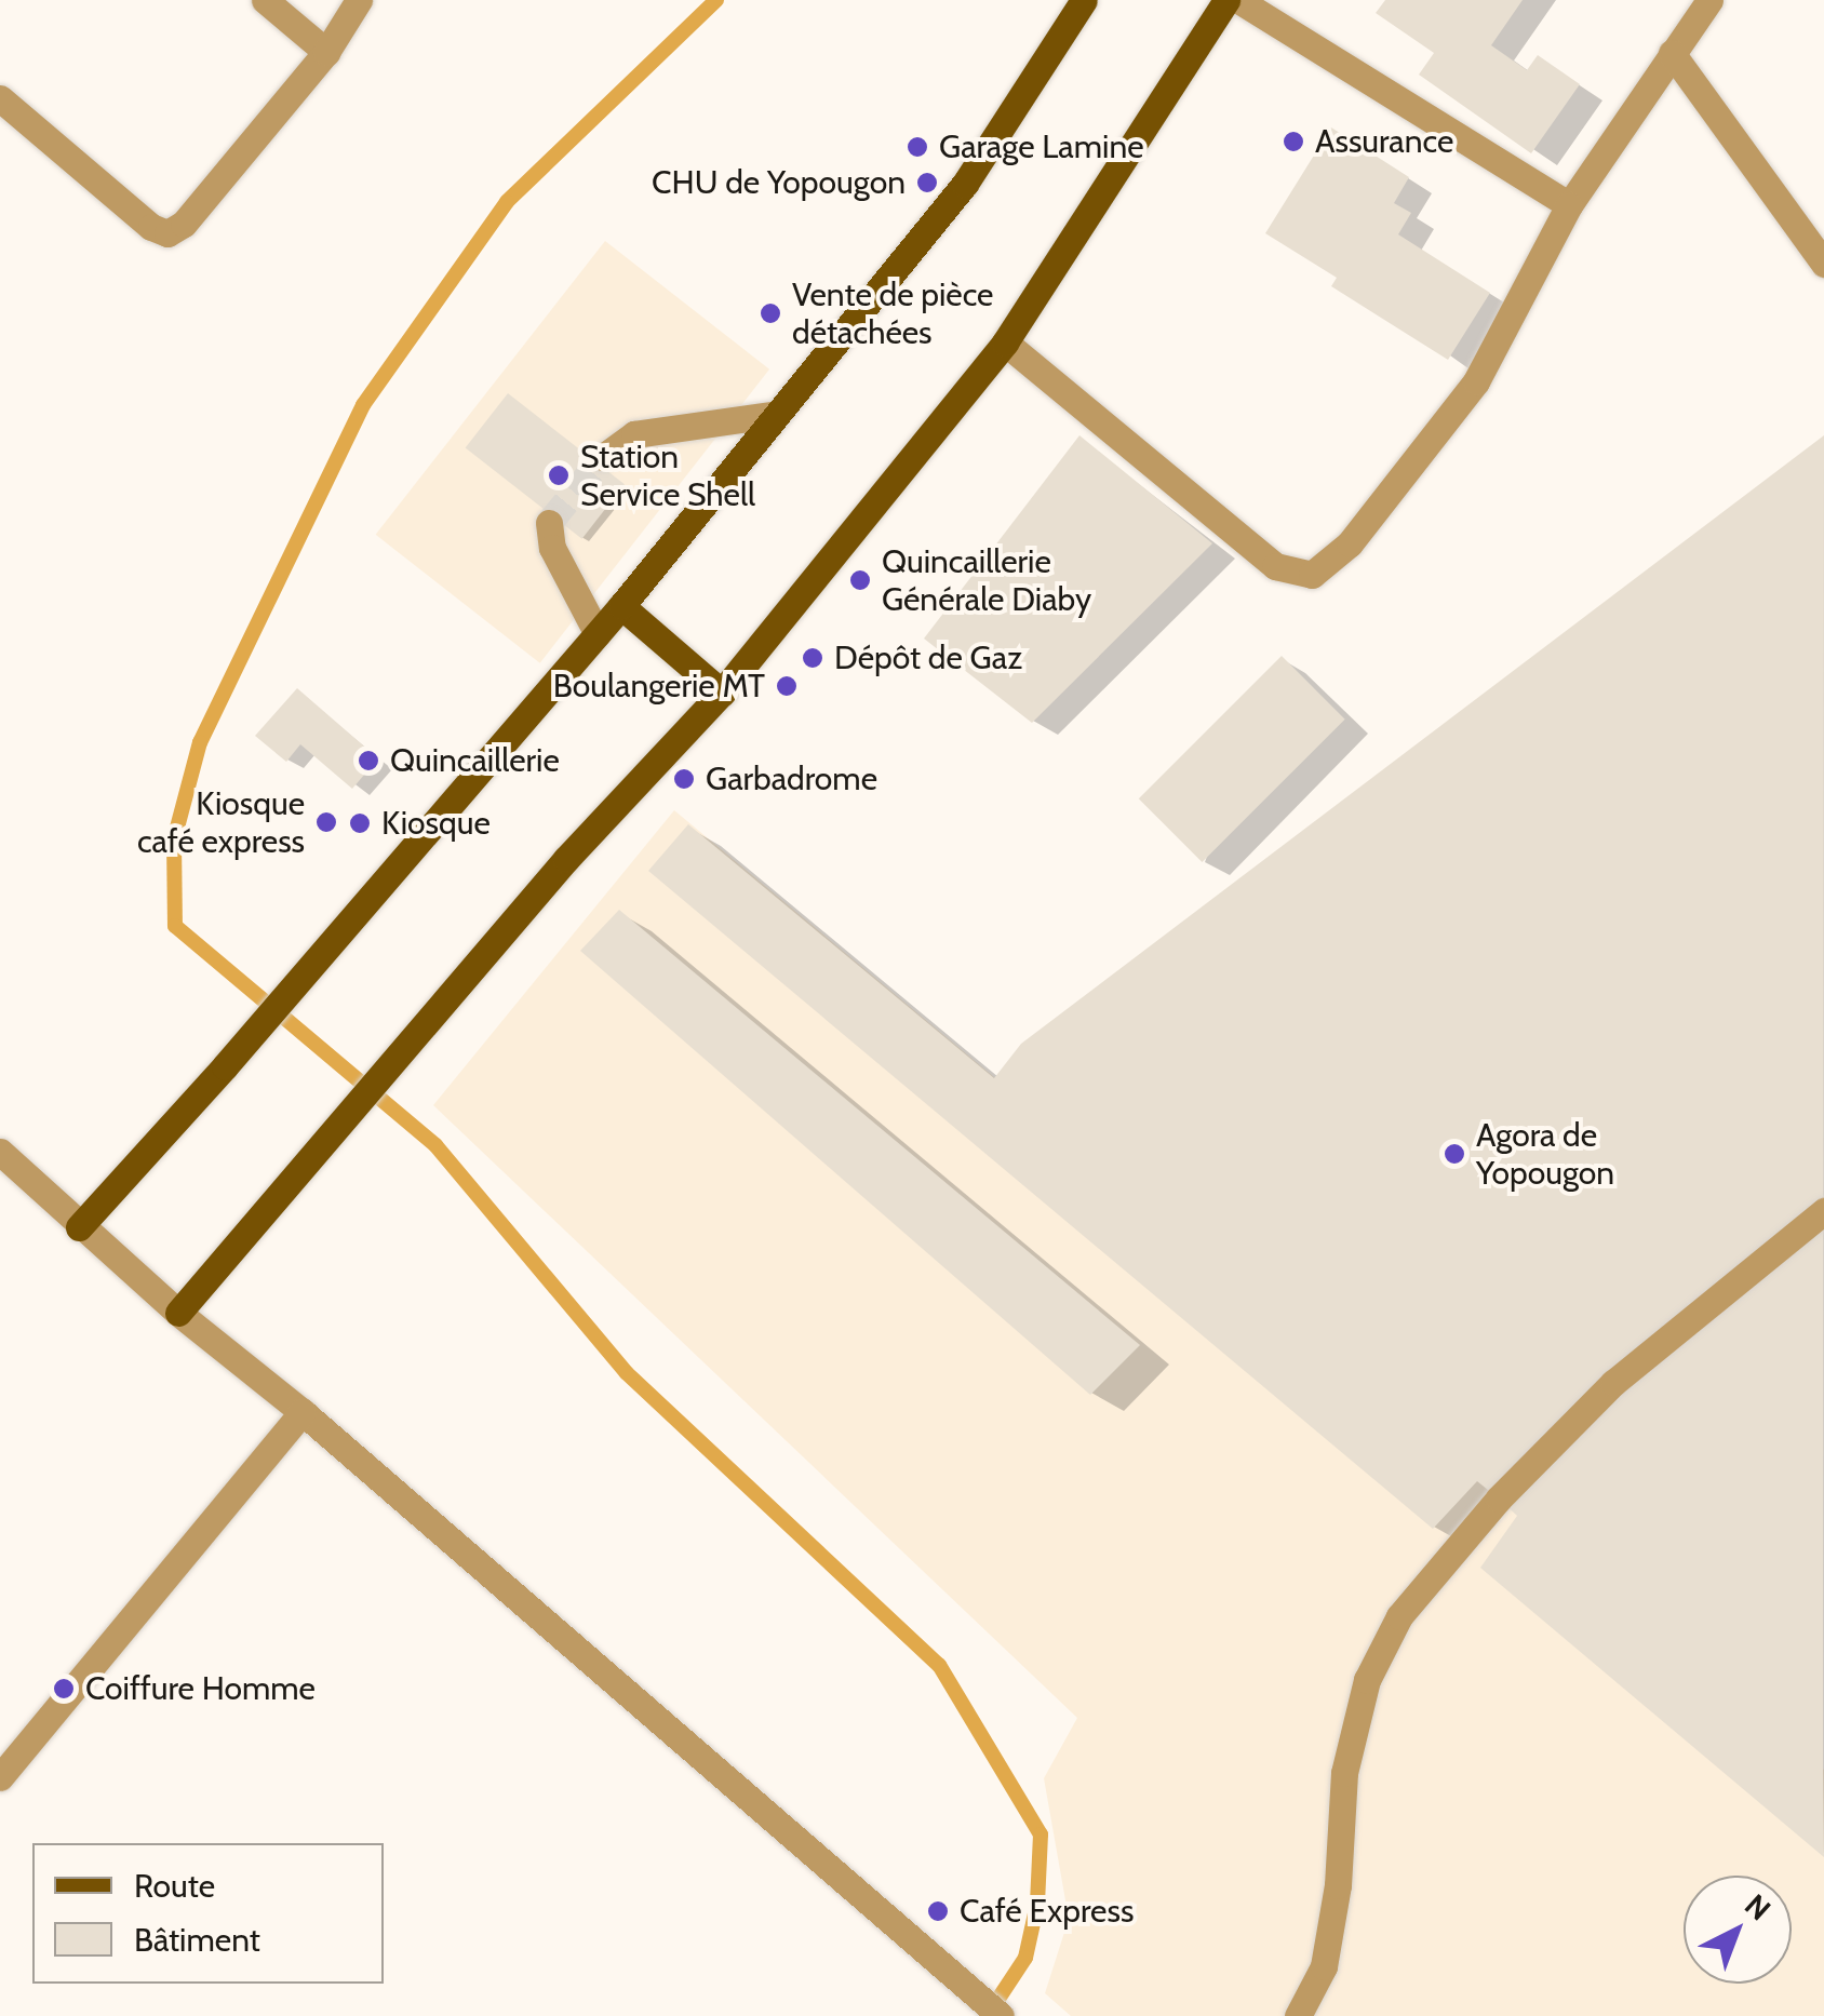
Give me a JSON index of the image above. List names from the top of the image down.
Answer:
{
  "places": [
    "Assurance",
    "Garage Lamine",
    "CHU de Yopougon",
    "Vente de pièce détachées",
    "Station Service Shell",
    "Quincaillerie Générale Diaby",
    "Dépôt de Gaz",
    "Boulangerie MT",
    "Quincaillerie",
    "Garbadrome",
    "Kiosque café express",
    "Kiosque",
    "Agora de Yopougon",
    "Coiffure Homme",
    "Café Express"
  ],
  "legend": ["Route", "Bâtiment"],
  "north": "top right"
}
